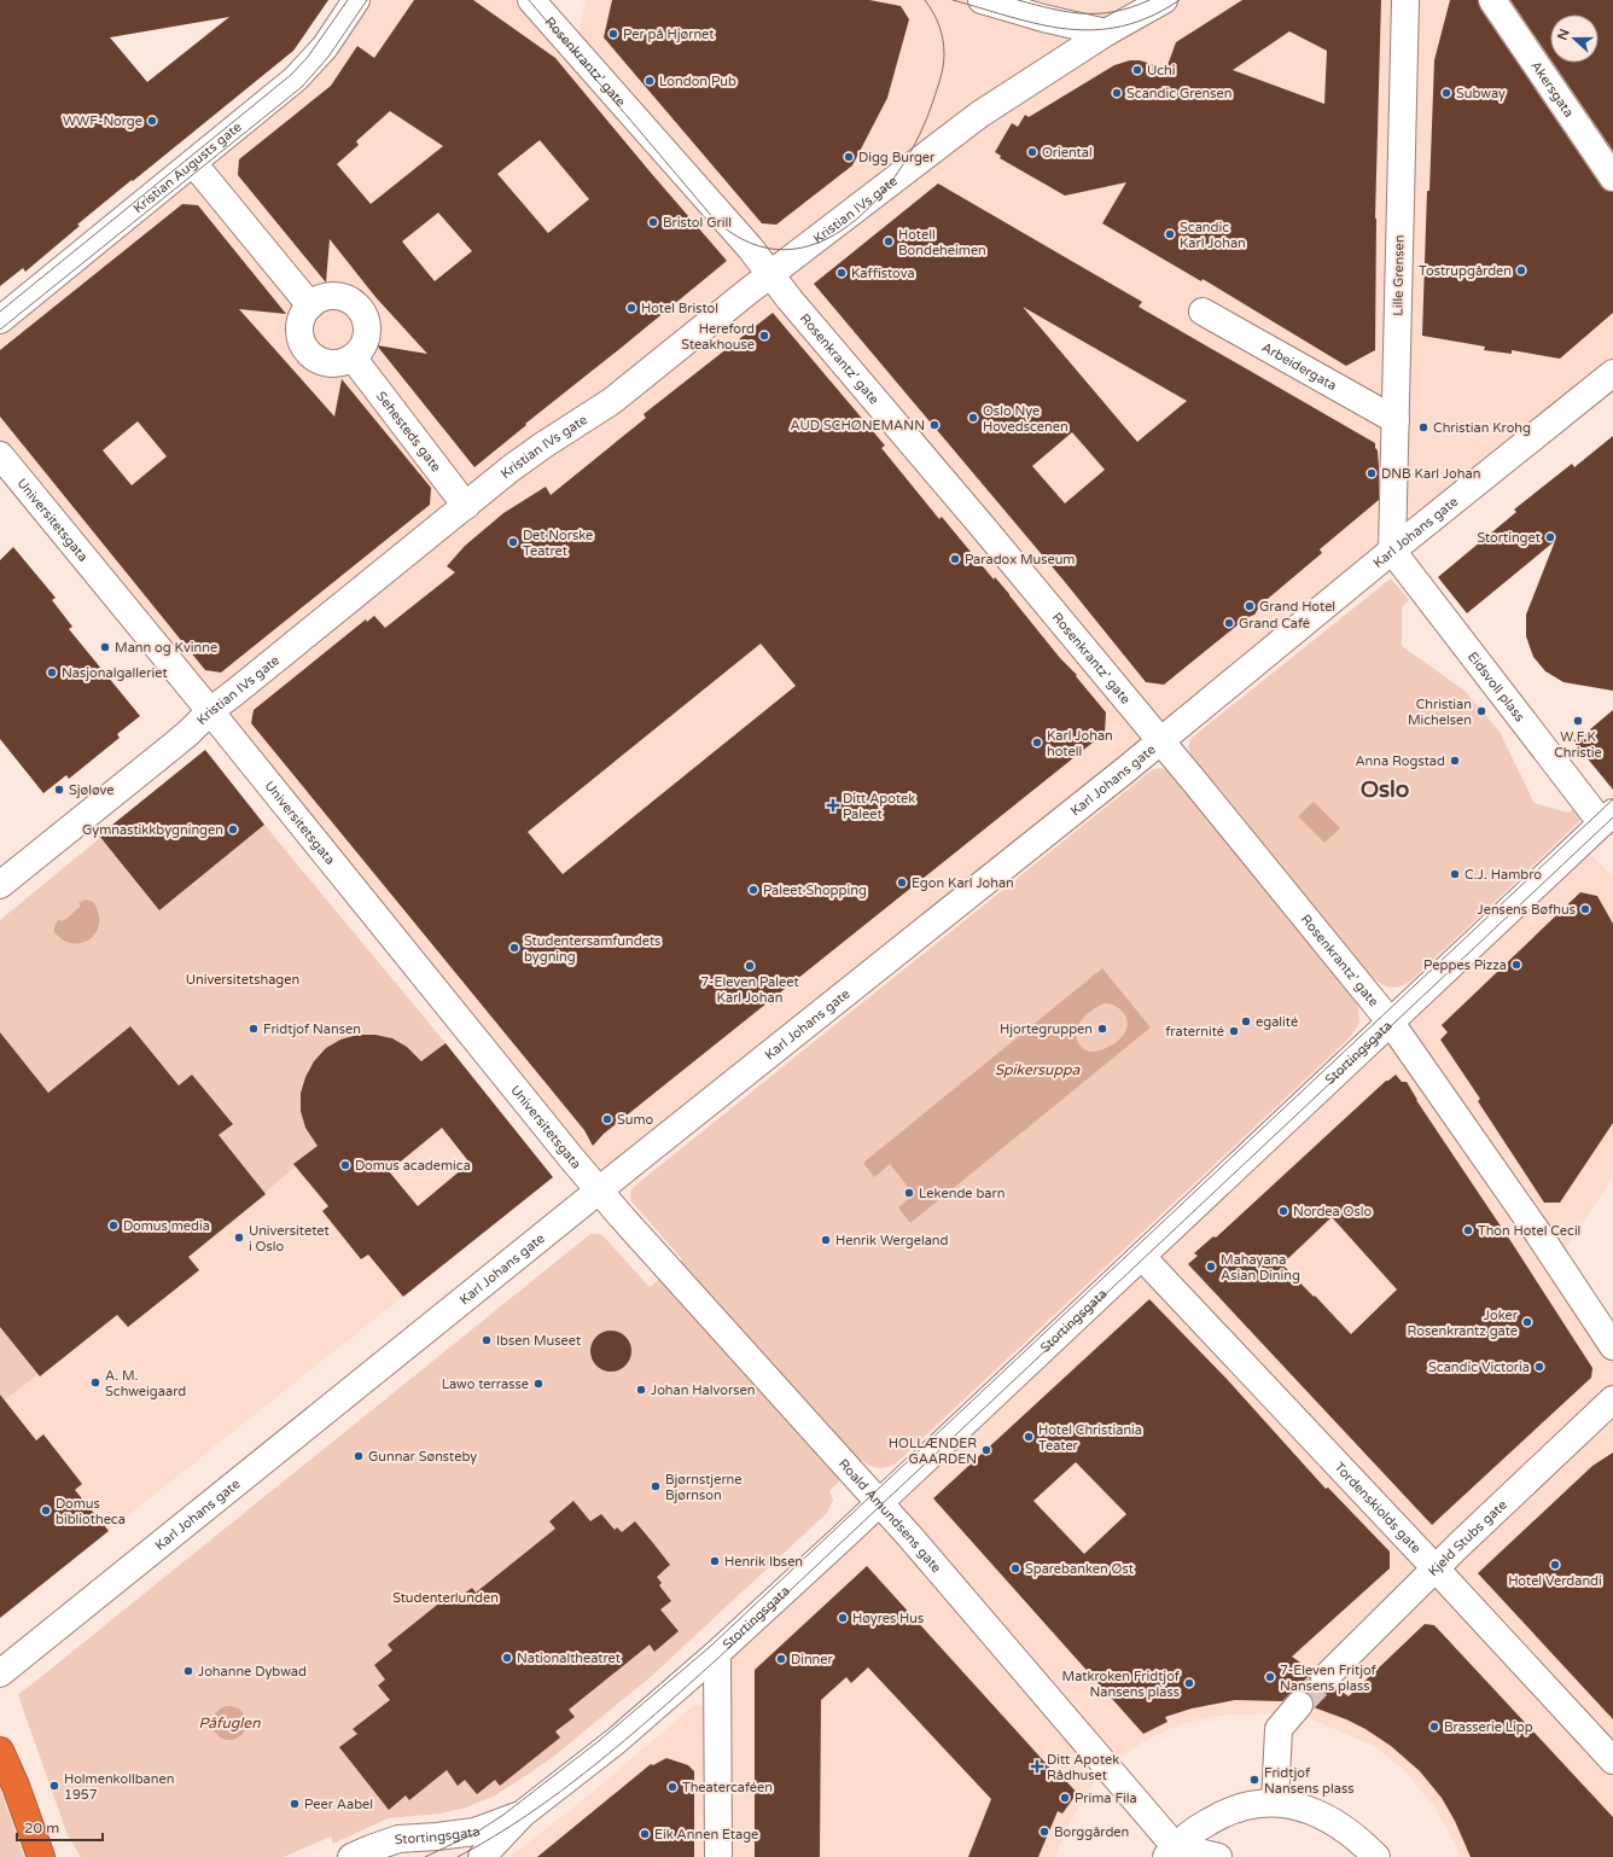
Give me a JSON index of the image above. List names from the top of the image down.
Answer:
{
  "streets": {
    "street": [
      "Rosenkrantz’ gate",
      "Akersgata",
      "Kristian Augusts gate",
      "Kristian IVs gate",
      "Lille Grensen",
      "Arbeidergata",
      "Sehesteds gate",
      "Universitetsgata",
      "Karl Johans gate",
      "Eidsvoll plass",
      "Stortingsgata",
      "Tordenskiolds gate",
      "Roald Amundsens gate",
      "Kjeld Stubs gate"
    ]
  },
  "crossings": [
    ["Rosenkrantz’ gate", "Kristian IVs gate"],
    ["Rosenkrantz’ gate", "Karl Johans gate"],
    ["Rosenkrantz’ gate", "Stortingsgata"],
    ["Kristian IVs gate", "Sehesteds gate"],
    ["Kristian IVs gate", "Universitetsgata"],
    ["Lille Grensen", "Arbeidergata"],
    ["Lille Grensen", "Karl Johans gate"],
    ["Lille Grensen", "Eidsvoll plass"],
    ["Universitetsgata", "Karl Johans gate"],
    ["Universitetsgata", "Roald Amundsens gate"],
    ["Karl Johans gate", "Eidsvoll plass"],
    ["Karl Johans gate", "Roald Amundsens gate"],
    ["Eidsvoll plass", "Stortingsgata"],
    ["Stortingsgata", "Tordenskiolds gate"],
    ["Stortingsgata", "Roald Amundsens gate"],
    ["Tordenskiolds gate", "Kjeld Stubs gate"]
  ],
  "districts": ["Oslo"],
  "water": ["Spikersuppa", "Påfuglen"],
  "parks": ["Universitetshagen", "Studenterlunden"],
  "places": {
    "other": [
      "Per på Hjørnet",
      "Uchi",
      "London Pub",
      "Scandic Grensen",
      "Subway",
      "WWF-Norge",
      "Oriental",
      "Digg Burger",
      "Bristol Grill",
      "Scandic Karl Johan",
      "Hotell Bondeheimen",
      "Tostrupgården",
      "Kaffistova",
      "Hotel Bristol",
      "Hereford Steakhouse",
      "Oslo Nye Hovedscenen",
      "AUD SCHØNEMANN",
      "Christian Krohg",
      "DNB Karl Johan",
      "Stortinget",
      "Det Norske Teatret",
      "Paradox Museum",
      "Grand Hotel",
      "Grand Café",
      "Mann og Kvinne",
      "Nasjonalgalleriet",
      "Christian Michelsen",
      "W.F.K Christie",
      "Karl Johan hotell",
      "Anna Rogstad",
      "Sjøløve",
      "Gymnastikkbygningen",
      "C.J. Hambro",
      "Egon Karl Johan",
      "Paleet Shopping",
      "Jensens Bøfhus",
      "Studentersamfundets bygning",
      "Peppes Pizza",
      "7-Eleven Paleet Karl Johan",
      "egalité",
      "Fridtjof Nansen",
      "Hjortegruppen",
      "fraternité",
      "Sumo",
      "Domus academica",
      "Lekende barn",
      "Nordea Oslo",
      "Domus media",
      "Thon Hotel Cecil",
      "Universitetet i Oslo",
      "Henrik Wergeland",
      "Mahayana Asian Dining",
      "Joker Rosenkrantz gate",
      "Ibsen Museet",
      "Scandic Victoria",
      "A. M. Schweigaard",
      "Lawo terrasse",
      "Johan Halvorsen",
      "Hotel Christiania Teater",
      "HOLLÆNDER GAARDEN",
      "Gunnar Sønsteby",
      "Bjørnstjerne Bjørnson",
      "Domus bibliotheca",
      "Henrik Ibsen",
      "Hotel Verdandi",
      "Sparebanken Øst",
      "Høyres Hus",
      "Nationaltheatret",
      "Dinner",
      "Johanne Dybwad",
      "7-Eleven Fritjof Nansens plass",
      "Matkroken Fridtjof Nansens plass",
      "Brasserie Lipp",
      "Fridtjof Nansens plass",
      "Holmenkollbanen 1957",
      "Theatercaféen",
      "Prima Fila",
      "Peer Aabel",
      "Borggården",
      "Eik Annen Etage"
    ],
    "health": ["Ditt Apotek Paleet", "Ditt Apotek Rådhuset"]
  },
  "scale_bar": "20 m",
  "north": "left"
}
